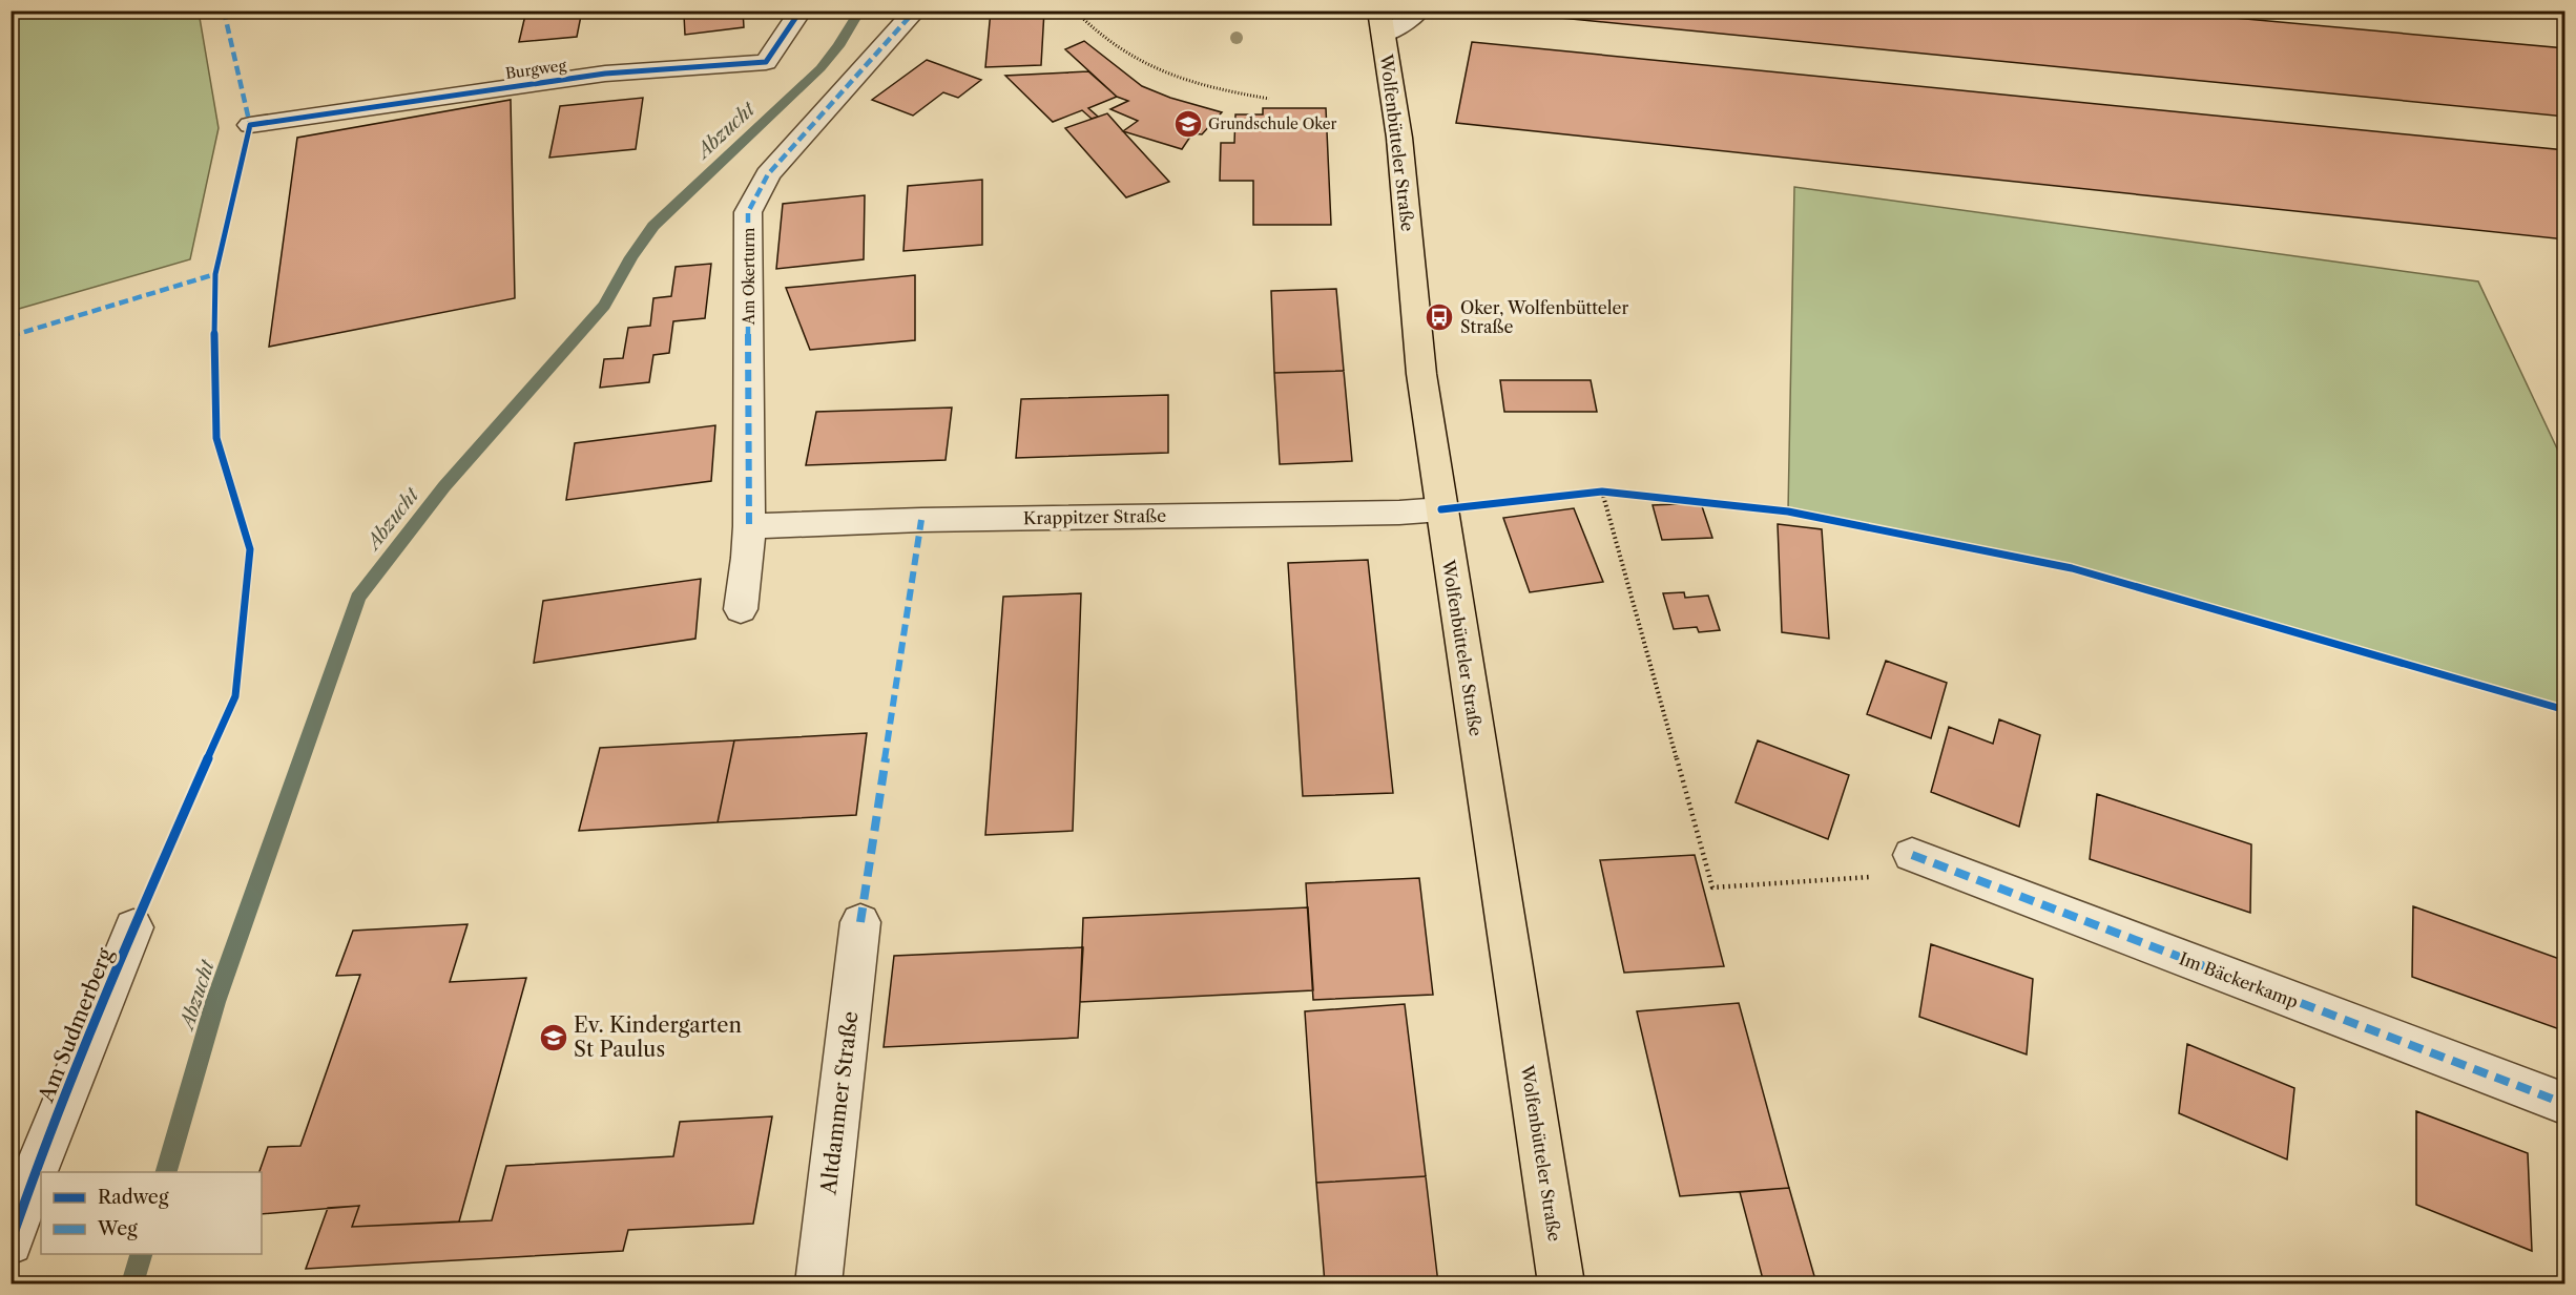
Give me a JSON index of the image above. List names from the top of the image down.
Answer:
{
  "streets": {
    "main road": ["Wolfenbütteler Straße"],
    "street": [
      "Burgweg",
      "Am Okerturm",
      "Krappitzer Straße",
      "Im Bäckerkamp",
      "Am Sudmerberg",
      "Altdammer Straße"
    ]
  },
  "crossings": [
    ["Wolfenbütteler Straße", "Krappitzer Straße"],
    ["Am Okerturm", "Krappitzer Straße"]
  ],
  "water": ["Abzucht"],
  "places": {
    "school or university": ["Grundschule Oker", "Ev. Kindergarten St Paulus"],
    "bus stop": ["Oker, Wolfenbütteler Straße"]
  },
  "legend": ["Radweg", "Weg"]
}
